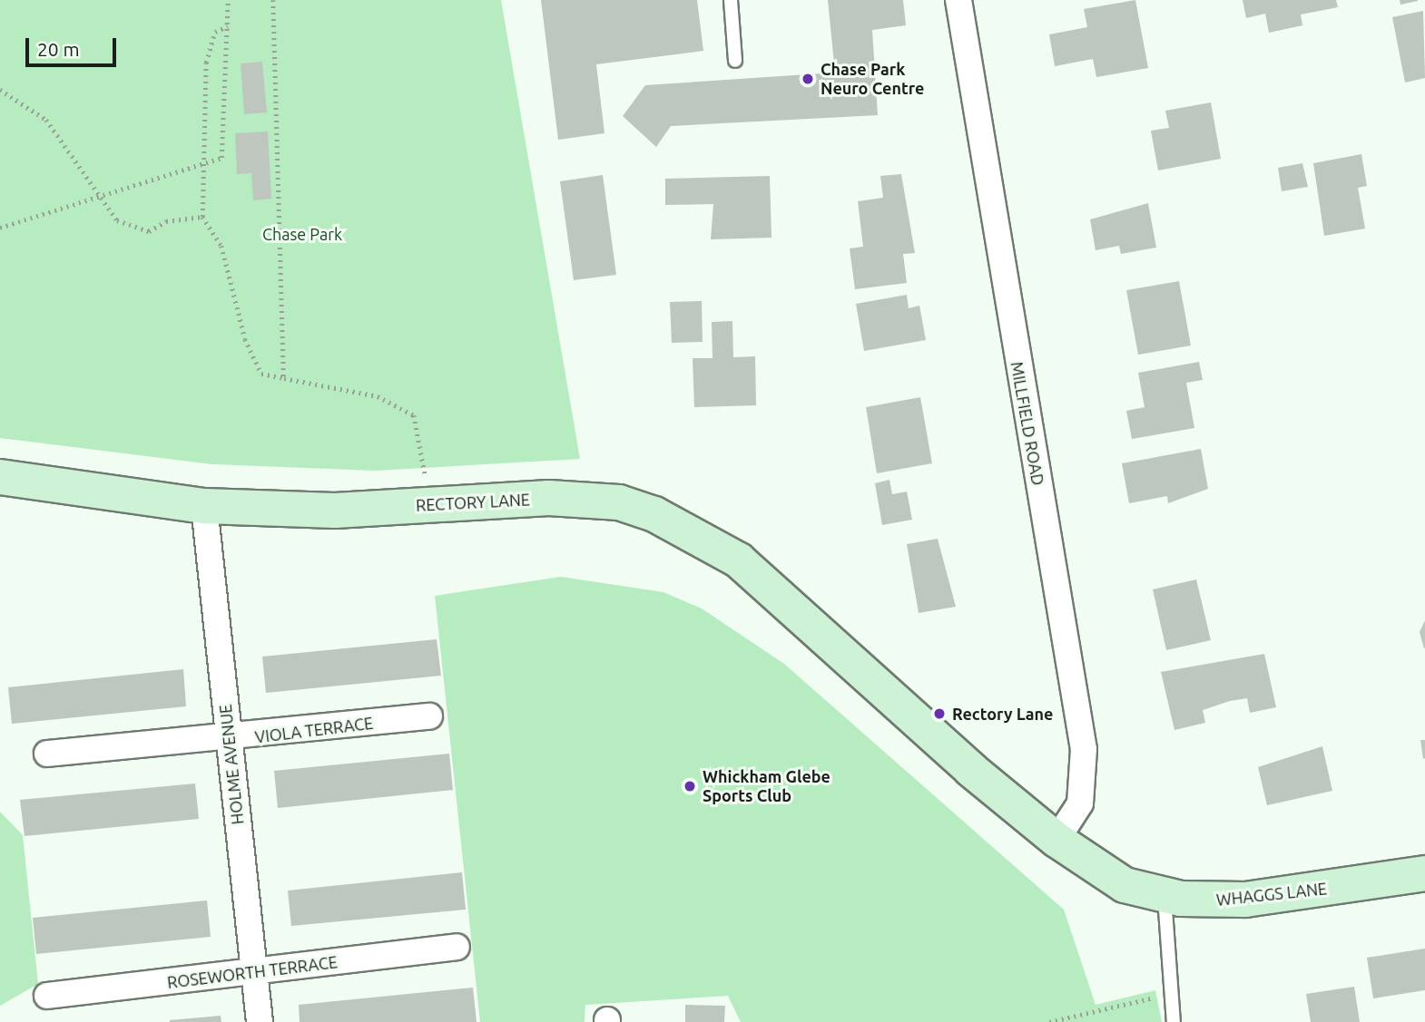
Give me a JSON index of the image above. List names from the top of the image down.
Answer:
{
  "streets": {
    "main road": ["RECTORY LANE", "WHAGGS LANE"],
    "street": [
      "MILLFIELD ROAD",
      "VIOLA TERRACE",
      "HOLME AVENUE",
      "ROSEWORTH TERRACE"
    ]
  },
  "crossings": [
    ["MILLFIELD ROAD", "RECTORY LANE"],
    ["MILLFIELD ROAD", "WHAGGS LANE"],
    ["RECTORY LANE", "HOLME AVENUE"],
    ["RECTORY LANE", "WHAGGS LANE"],
    ["VIOLA TERRACE", "HOLME AVENUE"],
    ["HOLME AVENUE", "ROSEWORTH TERRACE"]
  ],
  "parks": ["Chase Park"],
  "places": ["Chase Park Neuro Centre", "Rectory Lane", "Whickham Glebe Sports Club"],
  "scale_bar": "20 m"
}
